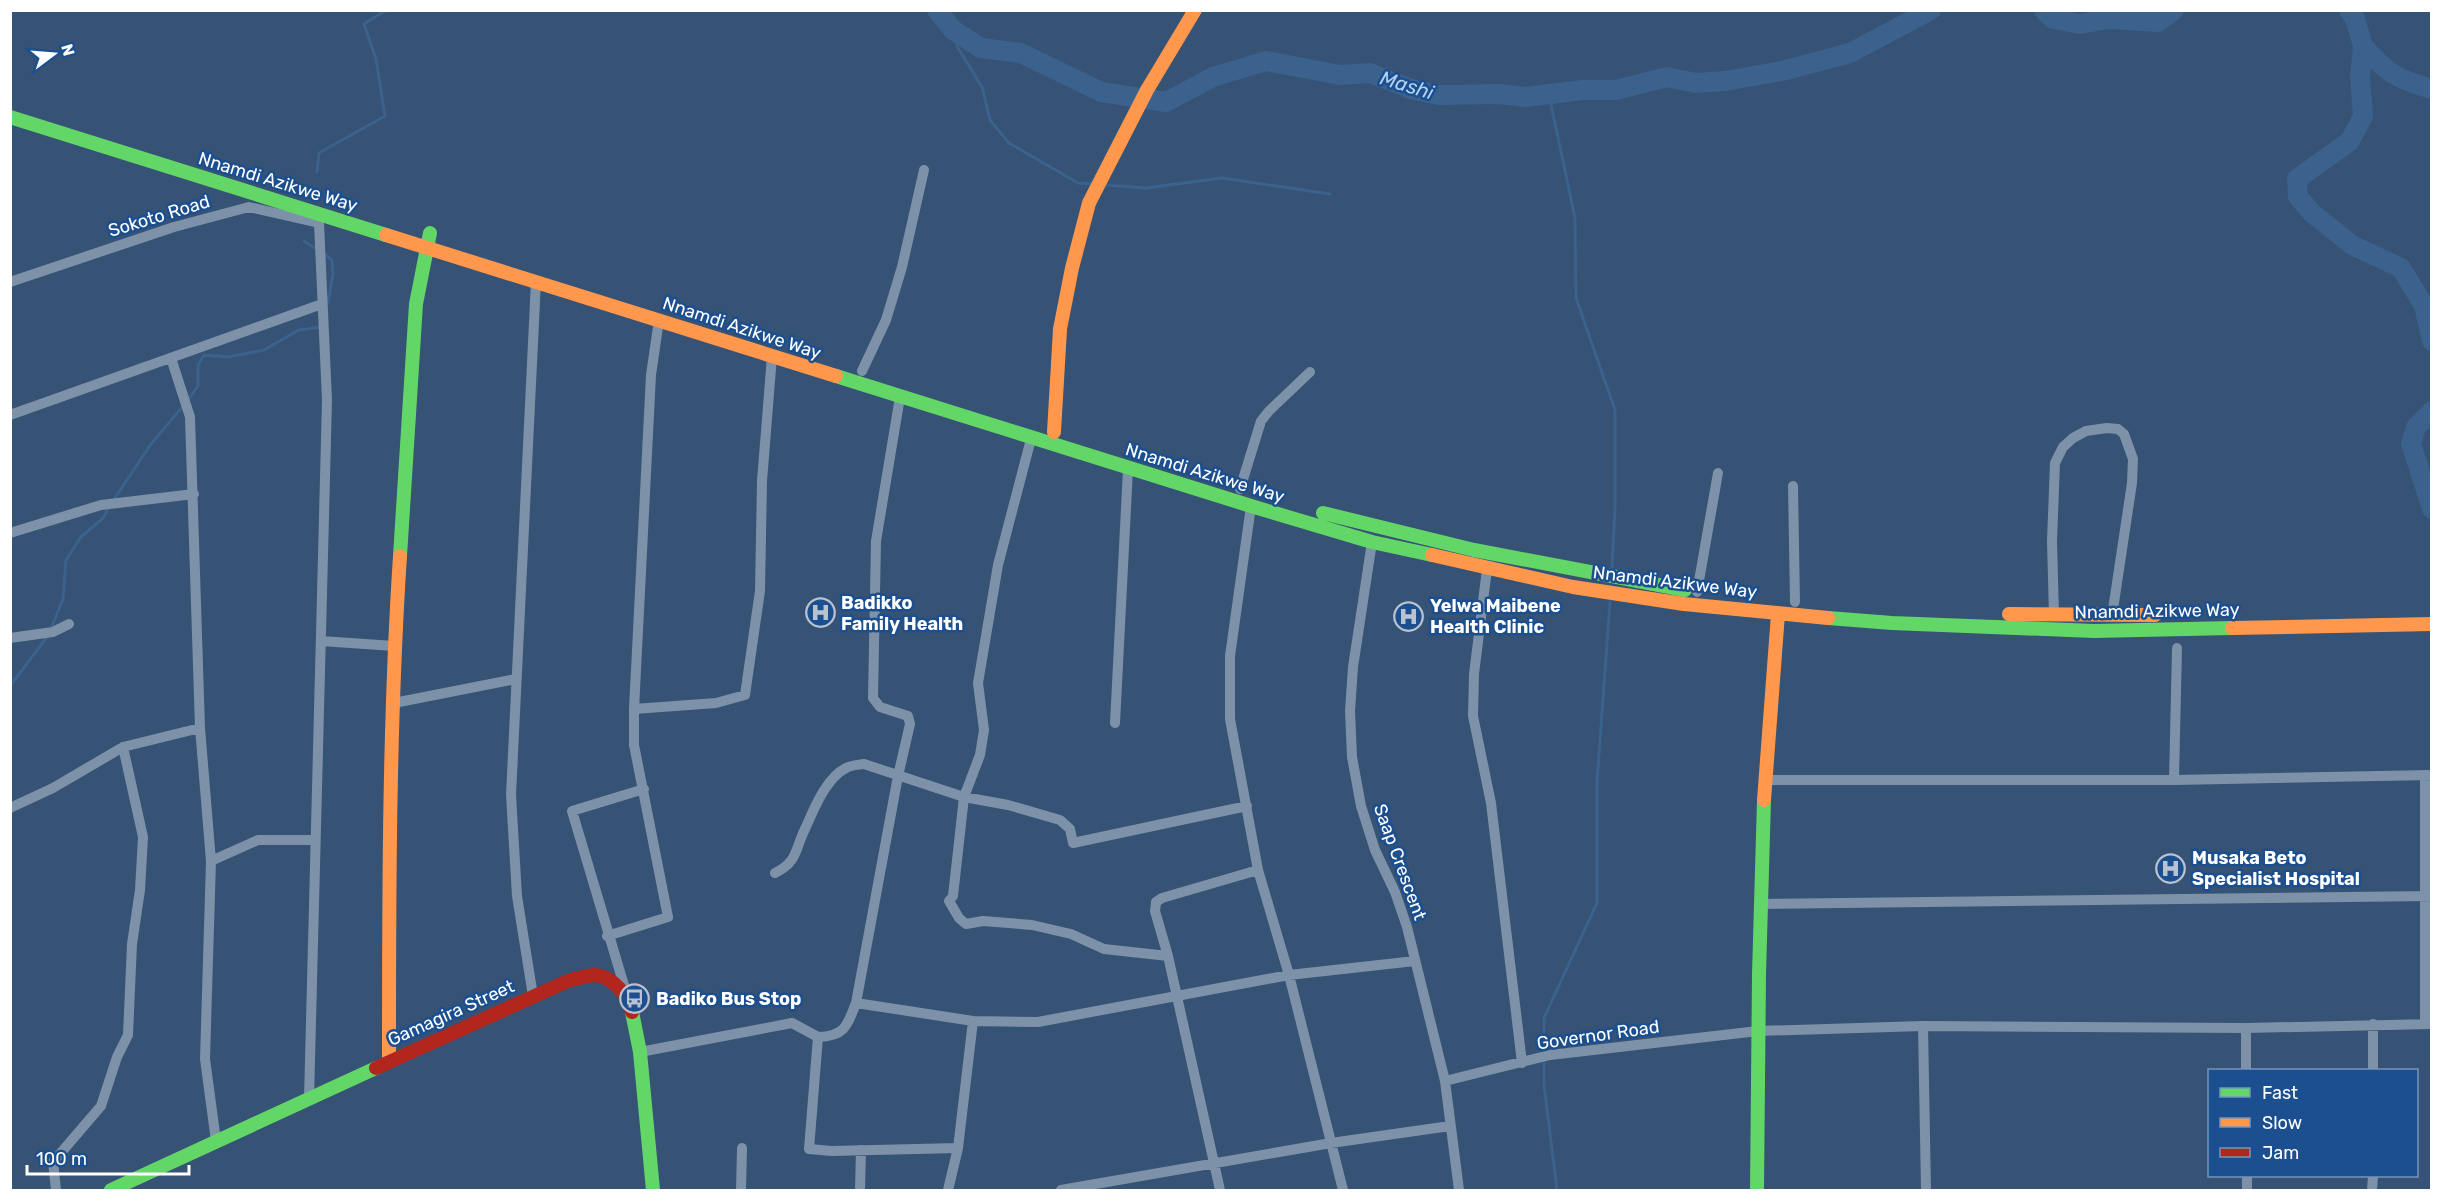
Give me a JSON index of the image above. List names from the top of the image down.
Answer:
{
  "streets": {
    "main road": ["Nnamdi Azikwe Way", "Gamagira Street"],
    "street": ["Sokoto Road", "Saap Crescent", "Governor Road"]
  },
  "crossings": [
    ["Nnamdi Azikwe Way", "Saap Crescent"],
    ["Saap Crescent", "Governor Road"]
  ],
  "water": ["Mashi"],
  "places": {
    "hospital": ["Badikko Family Health", "Yelwa Maibene Health Clinic", "Musaka Beto Specialist Hospital"],
    "bus stop": ["Badiko Bus Stop"]
  },
  "legend": ["Fast", "Slow", "Jam"],
  "scale_bar": "100 m",
  "north": "right"
}
